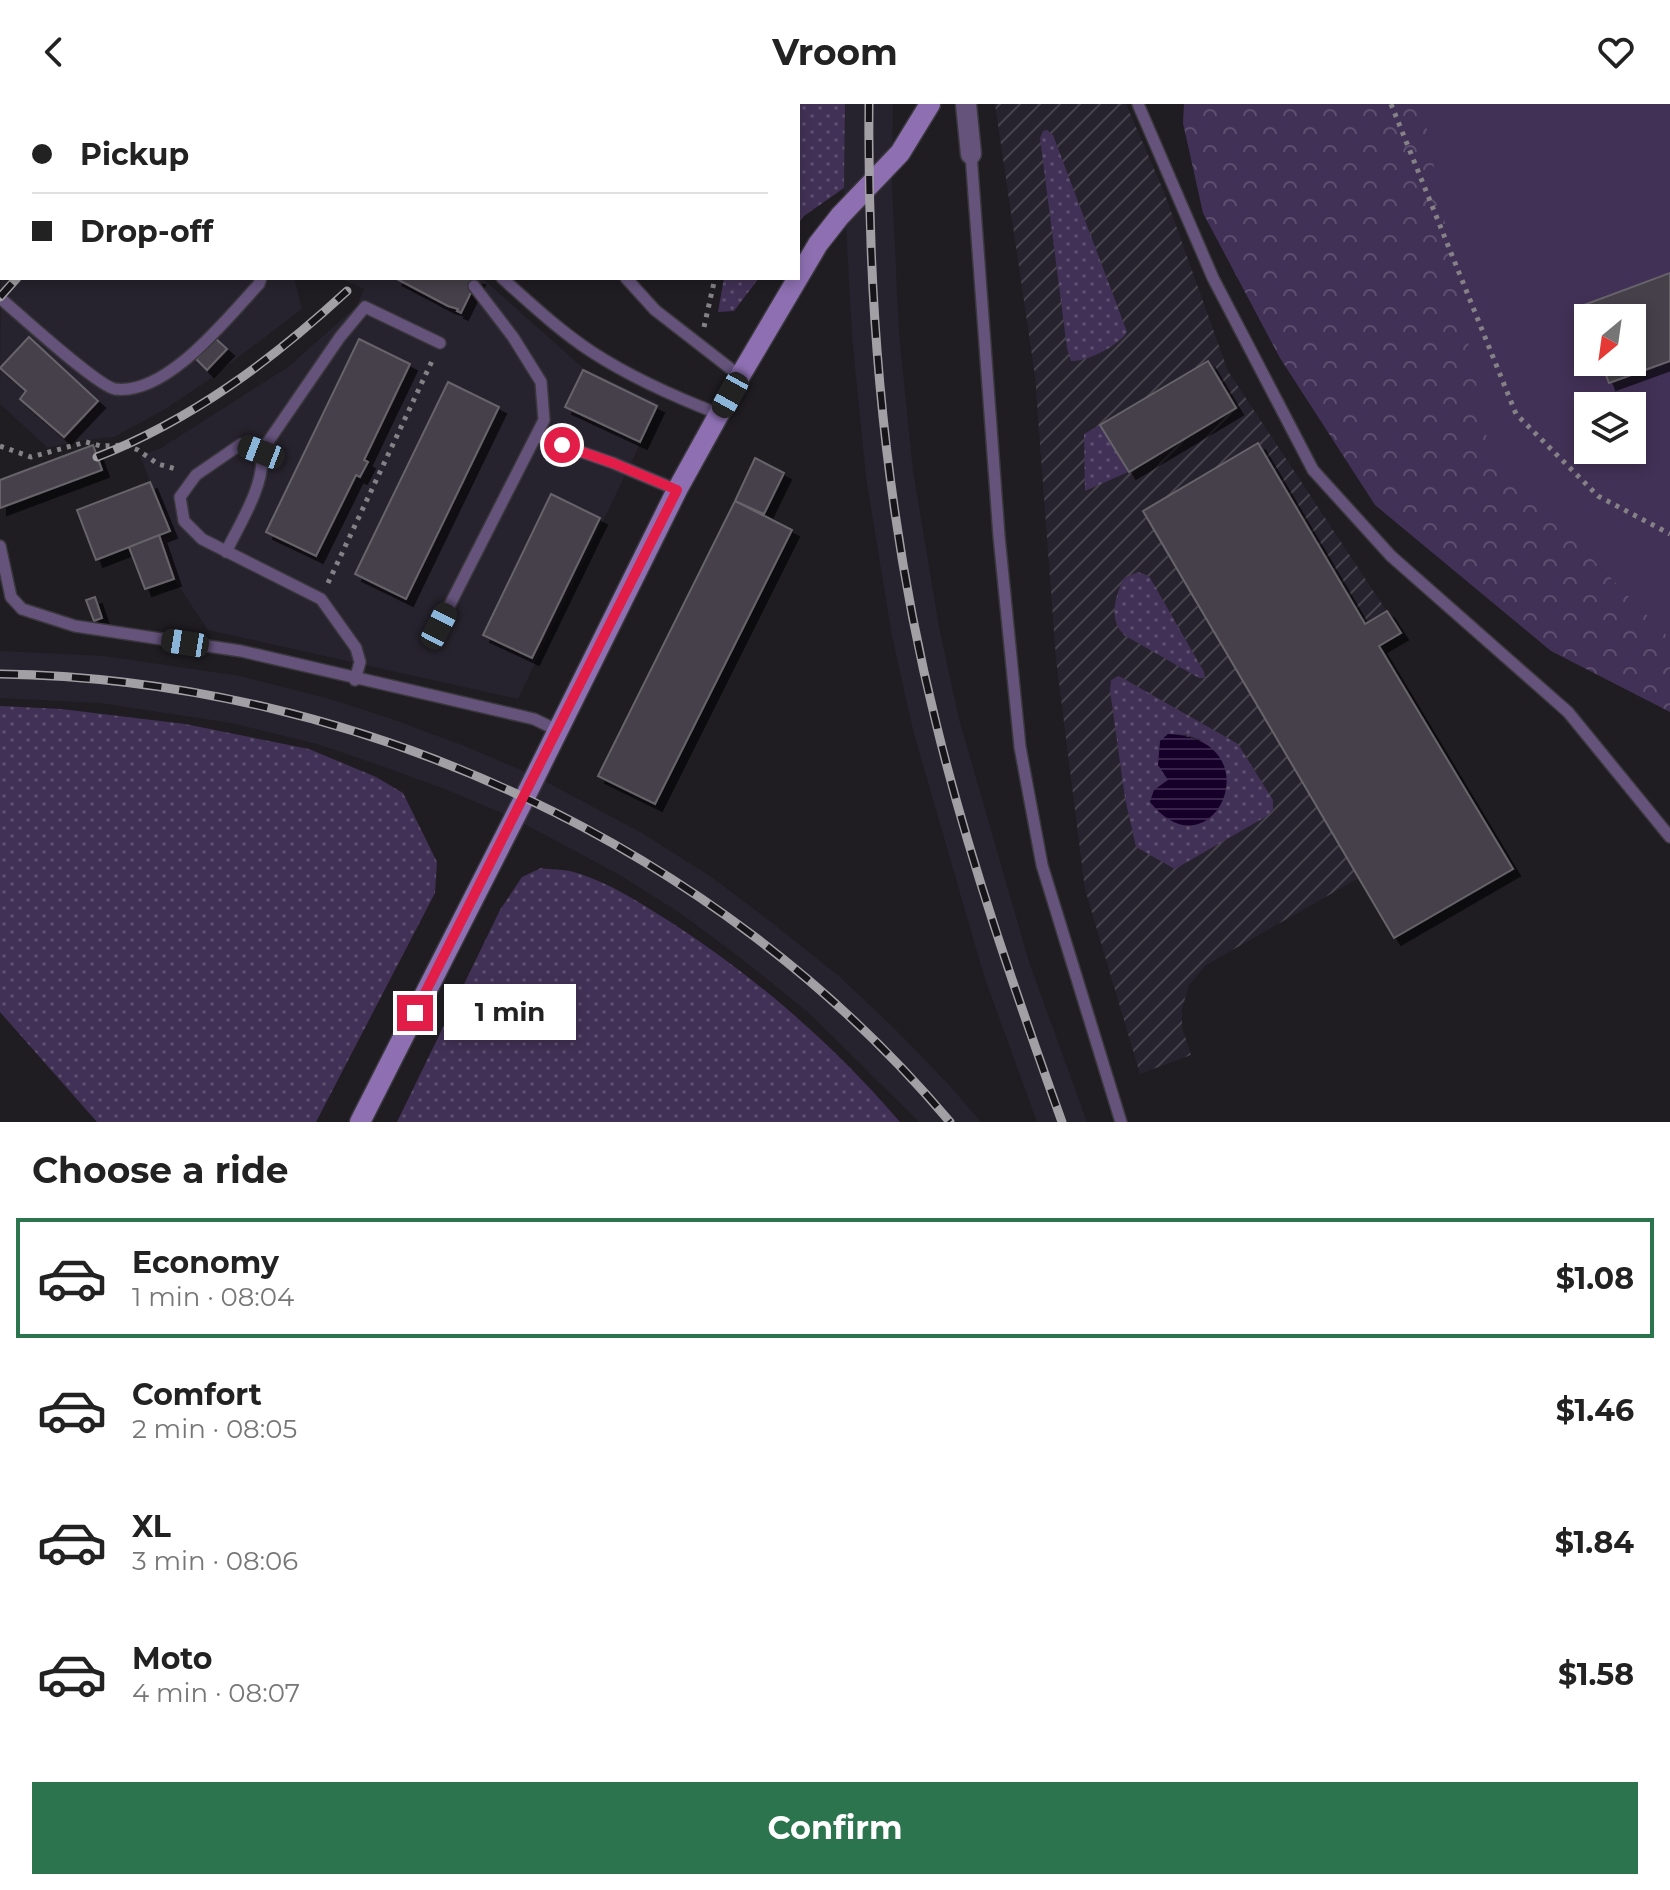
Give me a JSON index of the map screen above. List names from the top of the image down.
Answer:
{
  "north": "bottom left",
  "page": {
    "header": "Vroom",
    "banner": ["Pickup", "Drop-off"],
    "bubble": "1 min",
    "heading": "Choose a ride",
    "list": [
      {
        "name": "Economy",
        "note": "1 min · 08:04",
        "value": "$1.08"
      },
      {
        "name": "Comfort",
        "note": "2 min · 08:05",
        "value": "$1.46"
      },
      {
        "name": "XL",
        "note": "3 min · 08:06",
        "value": "$1.84"
      },
      {
        "name": "Moto",
        "note": "4 min · 08:07",
        "value": "$1.58"
      }
    ],
    "buttons": "Confirm"
  }
}
